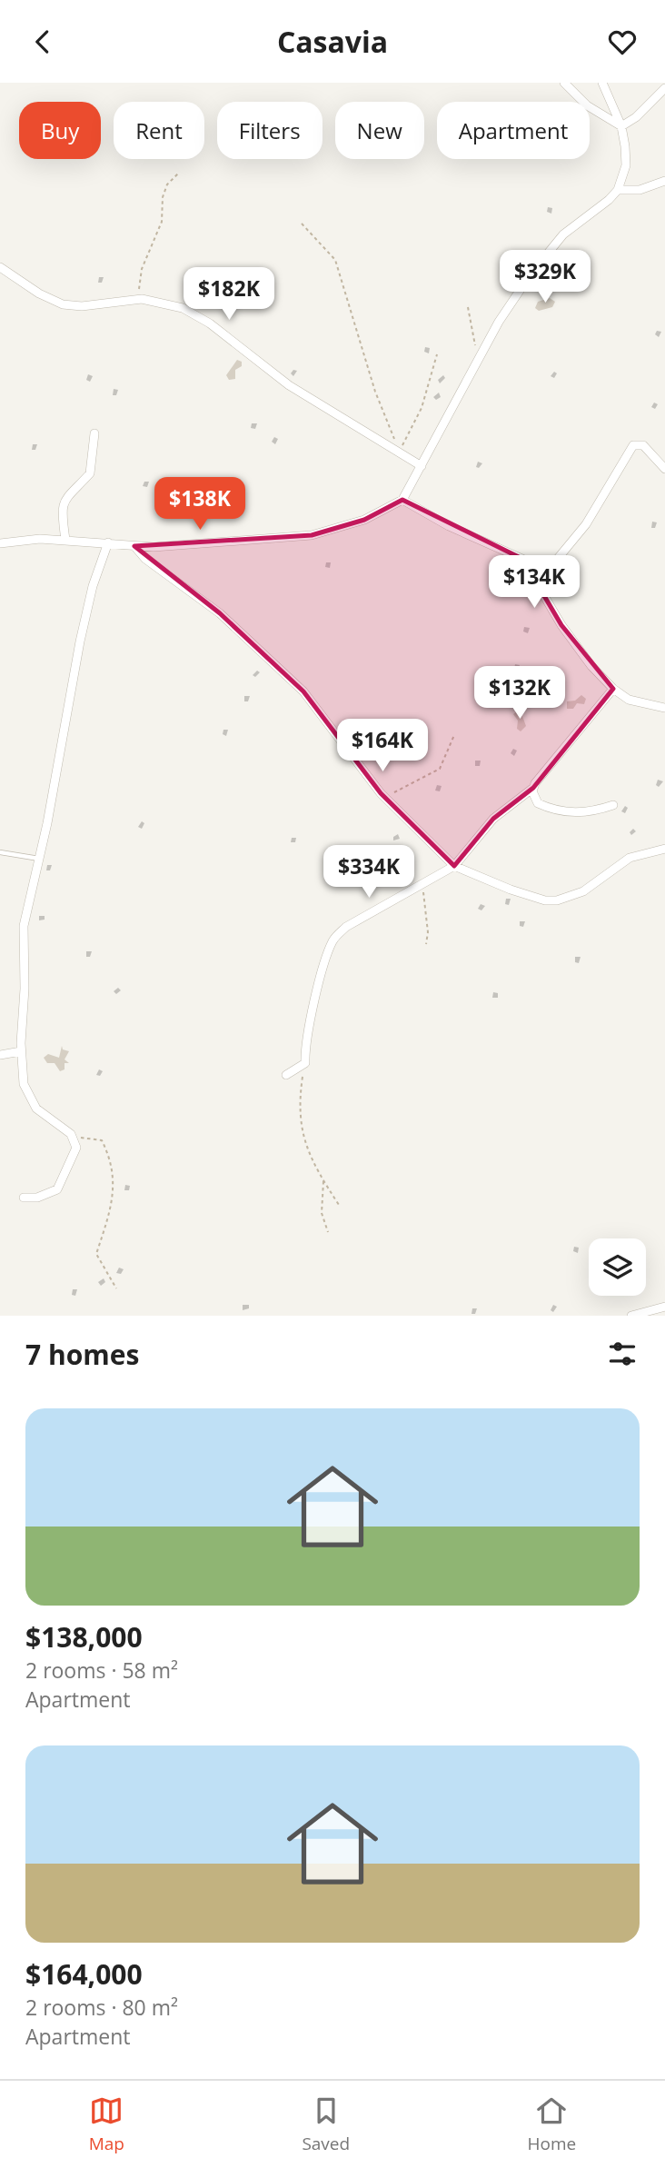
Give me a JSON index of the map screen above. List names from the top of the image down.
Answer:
{
  "page": {
    "header": "Casavia",
    "chip": [
      "Buy",
      "Rent",
      "Filters",
      "New",
      "Apartment"
    ],
    "price": [
      "$329K",
      "$182K",
      "$138K",
      "$134K",
      "$132K",
      "$164K",
      "$334K"
    ],
    "heading": "7 homes",
    "list": [
      {
        "name": "$138,000",
        "note": "2 rooms · 58 m² · Apartment"
      },
      {
        "name": "$164,000",
        "note": "2 rooms · 80 m² · Apartment"
      }
    ],
    "tabs": ["Map", "Saved", "Home"]
  }
}
